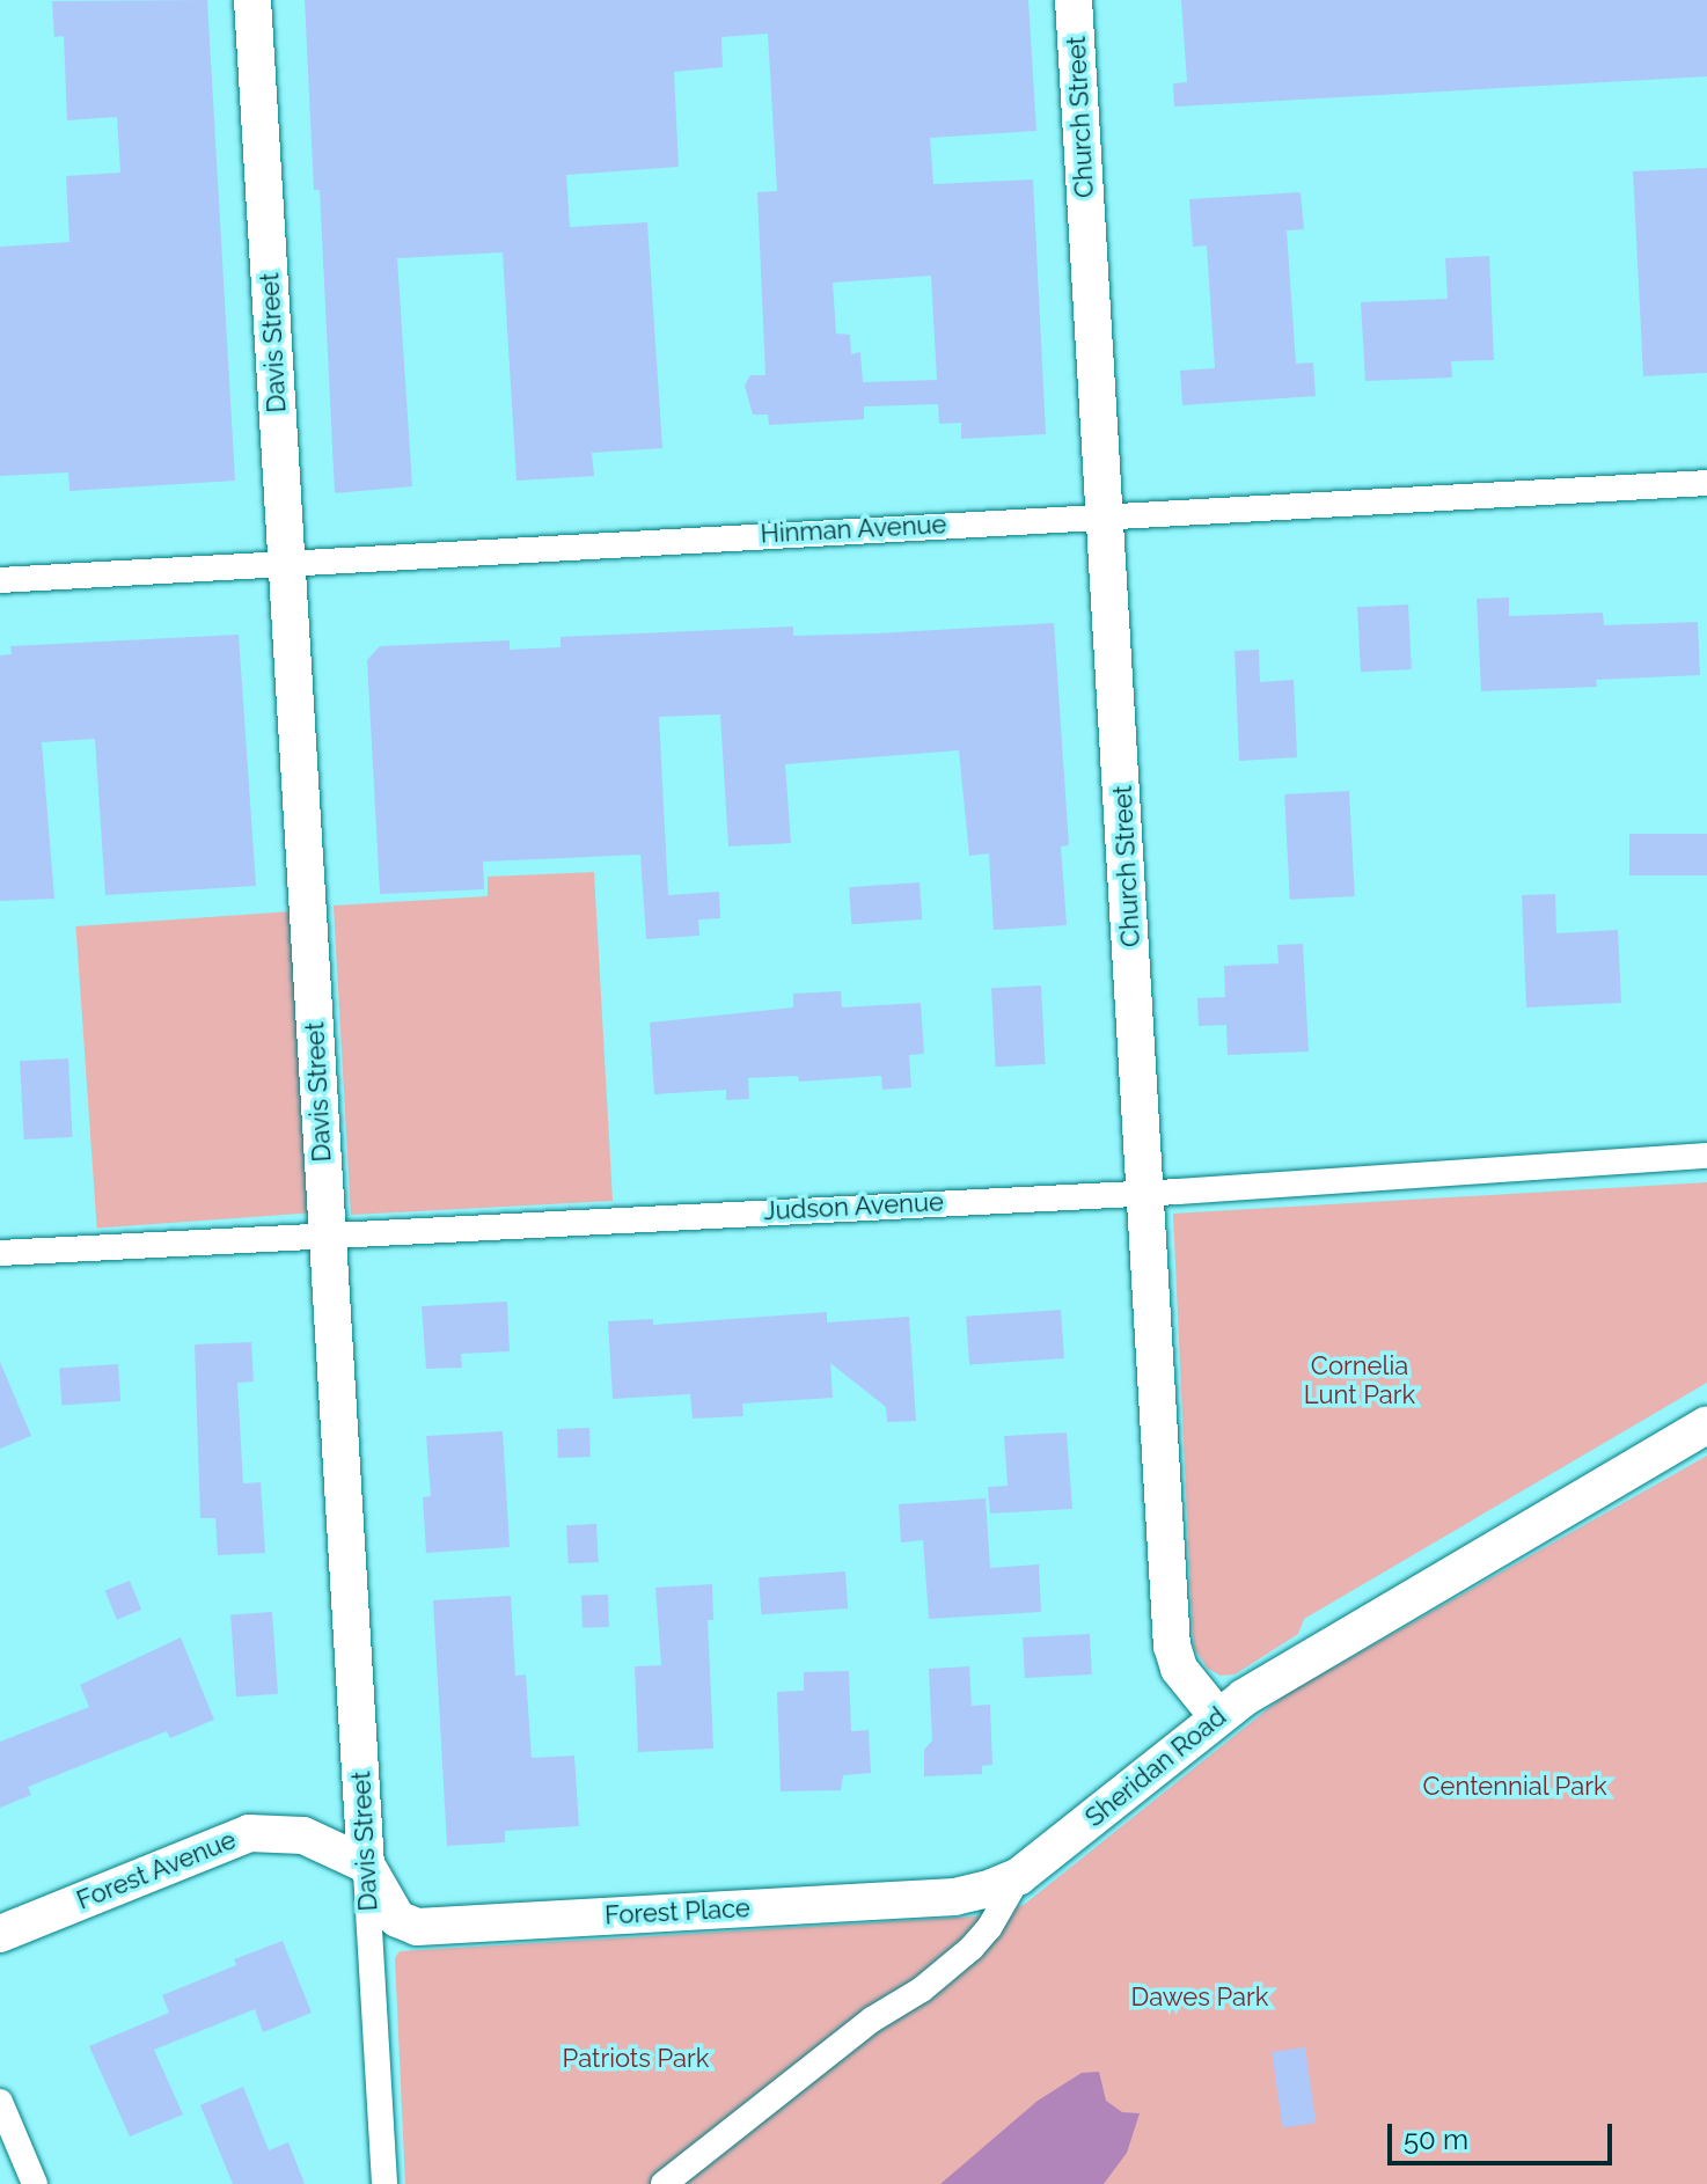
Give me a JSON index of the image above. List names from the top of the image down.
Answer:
{
  "streets": {
    "street": [
      "Church Street",
      "Davis Street",
      "Hinman Avenue",
      "Judson Avenue",
      "Sheridan Road",
      "Forest Avenue",
      "Forest Place"
    ]
  },
  "crossings": [
    ["Church Street", "Hinman Avenue"],
    ["Church Street", "Judson Avenue"],
    ["Church Street", "Sheridan Road"],
    ["Davis Street", "Hinman Avenue"],
    ["Davis Street", "Judson Avenue"],
    ["Davis Street", "Forest Avenue"],
    ["Davis Street", "Forest Place"],
    ["Sheridan Road", "Forest Place"],
    ["Forest Avenue", "Forest Place"]
  ],
  "parks": [
    "Cornelia Lunt Park",
    "Centennial Park",
    "Dawes Park",
    "Patriots Park"
  ],
  "scale_bar": "50 m"
}
